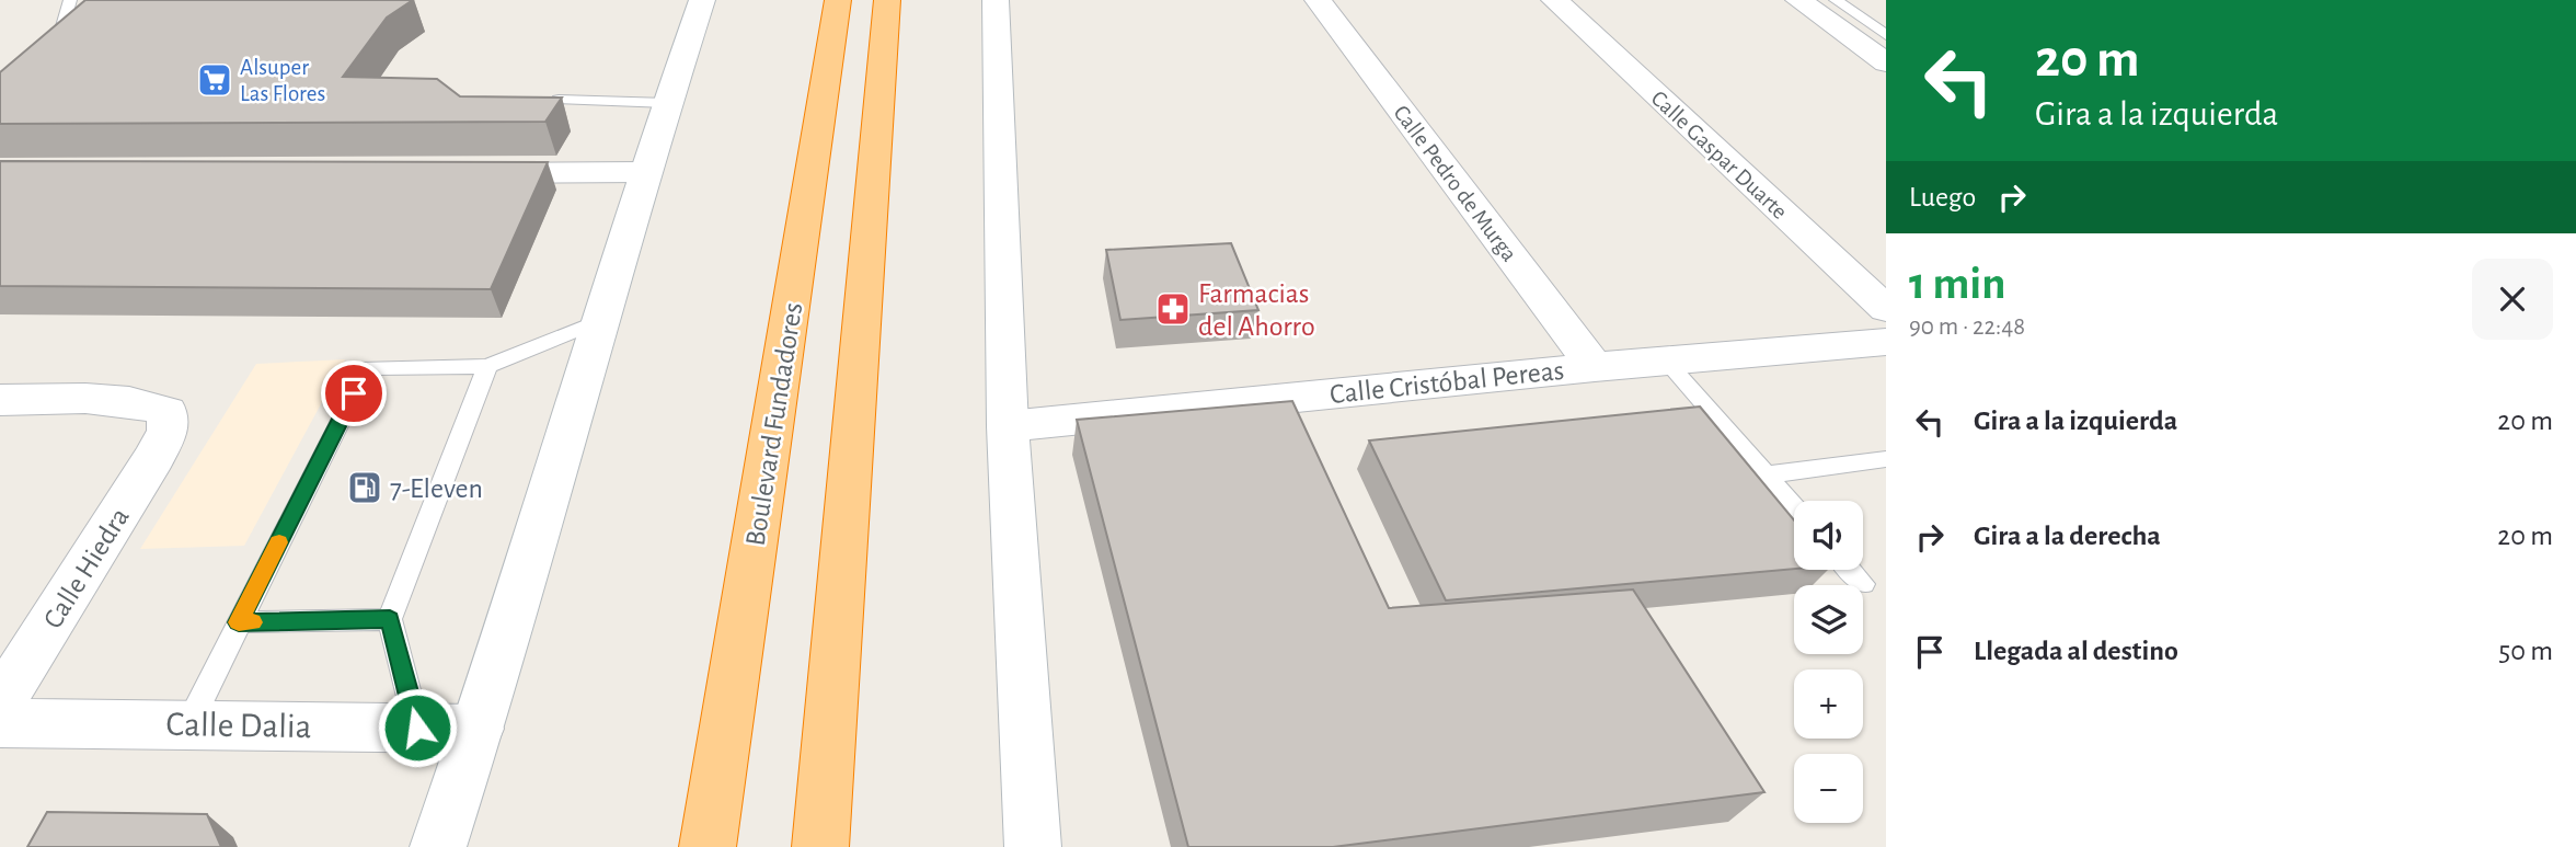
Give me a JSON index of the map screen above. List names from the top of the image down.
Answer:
{
  "streets": {
    "highway": ["Boulevard Fundadores"],
    "street": [
      "Calle Gaspar Duarte",
      "Calle Pedro de Murga",
      "Calle Cristóbal Pereas",
      "Calle Hiedra",
      "Calle Dalia"
    ]
  },
  "crossings": [
    ["Calle Pedro de Murga", "Calle Cristóbal Pereas"]
  ],
  "places": {
    "supermarket": ["Alsuper Las Flores"],
    "pharmacy": ["Farmacias del Ahorro"],
    "fuel station": ["7-Eleven"]
  },
  "page": {
    "turn": ["20 m", "Gira a la izquierda"],
    "then": "Luego",
    "heading": ["1 min", "90 m · 22:48"],
    "list": [
      {
        "name": "Gira a la izquierda",
        "value": "20 m"
      },
      {
        "name": "Gira a la derecha",
        "value": "20 m"
      },
      {
        "name": "Llegada al destino",
        "value": "50 m"
      }
    ],
    "map_buttons": ["+", "−"]
  }
}
